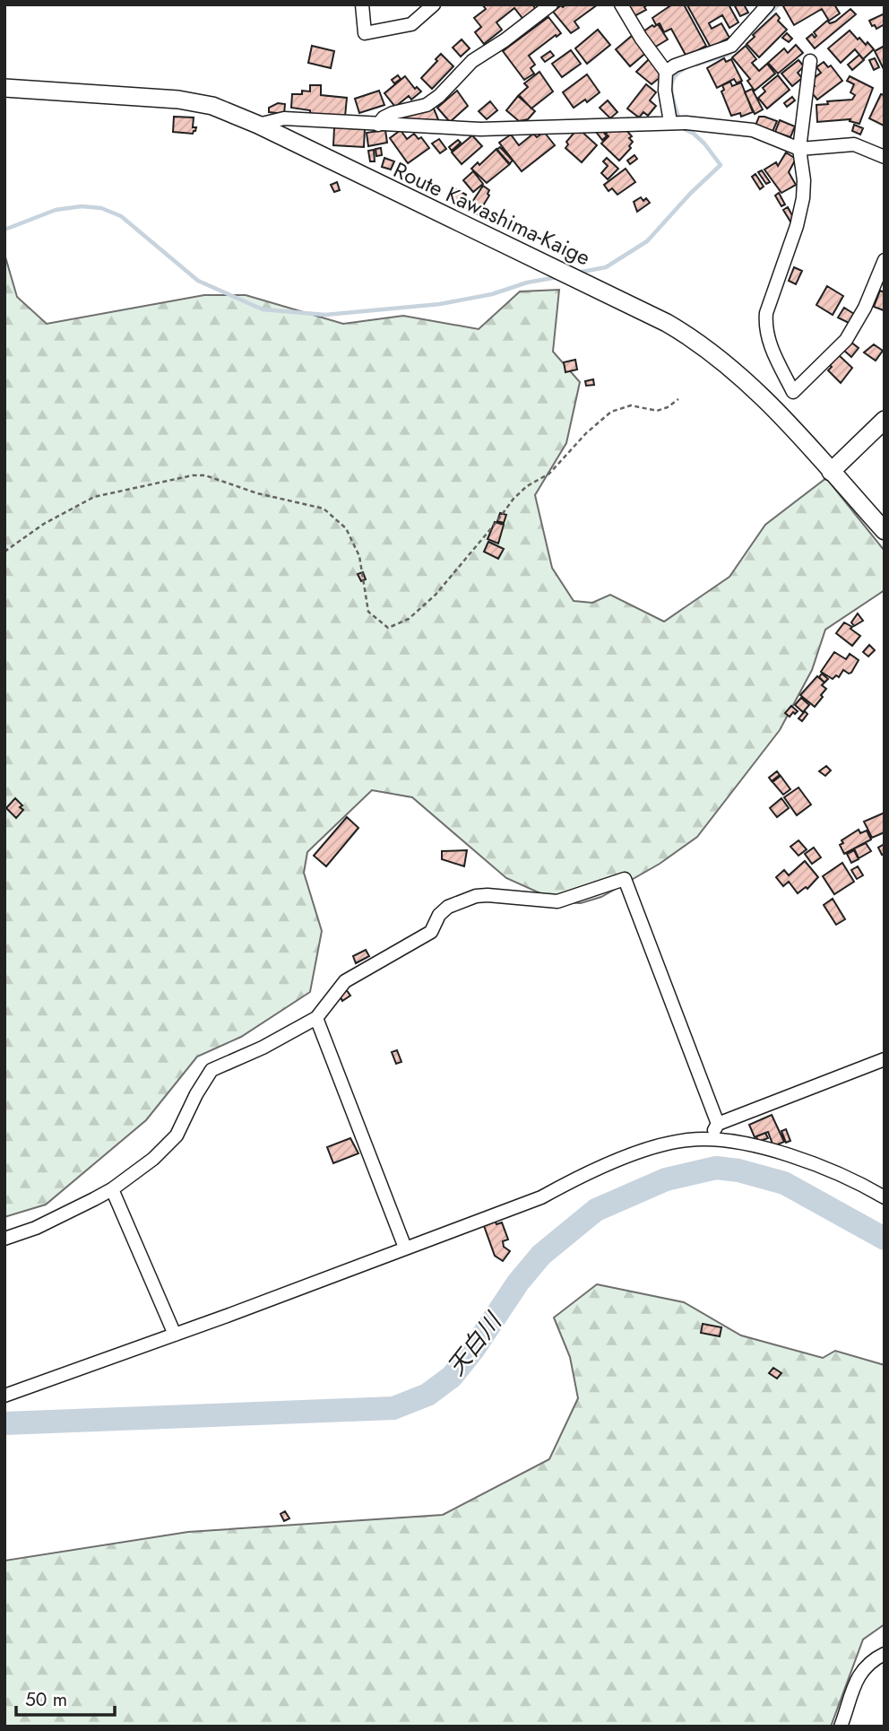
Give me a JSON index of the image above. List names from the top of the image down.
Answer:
{
  "streets": {
    "main road": ["Route Kawashima-Kaige"]
  },
  "water": ["天白川"],
  "scale_bar": "50 m"
}
